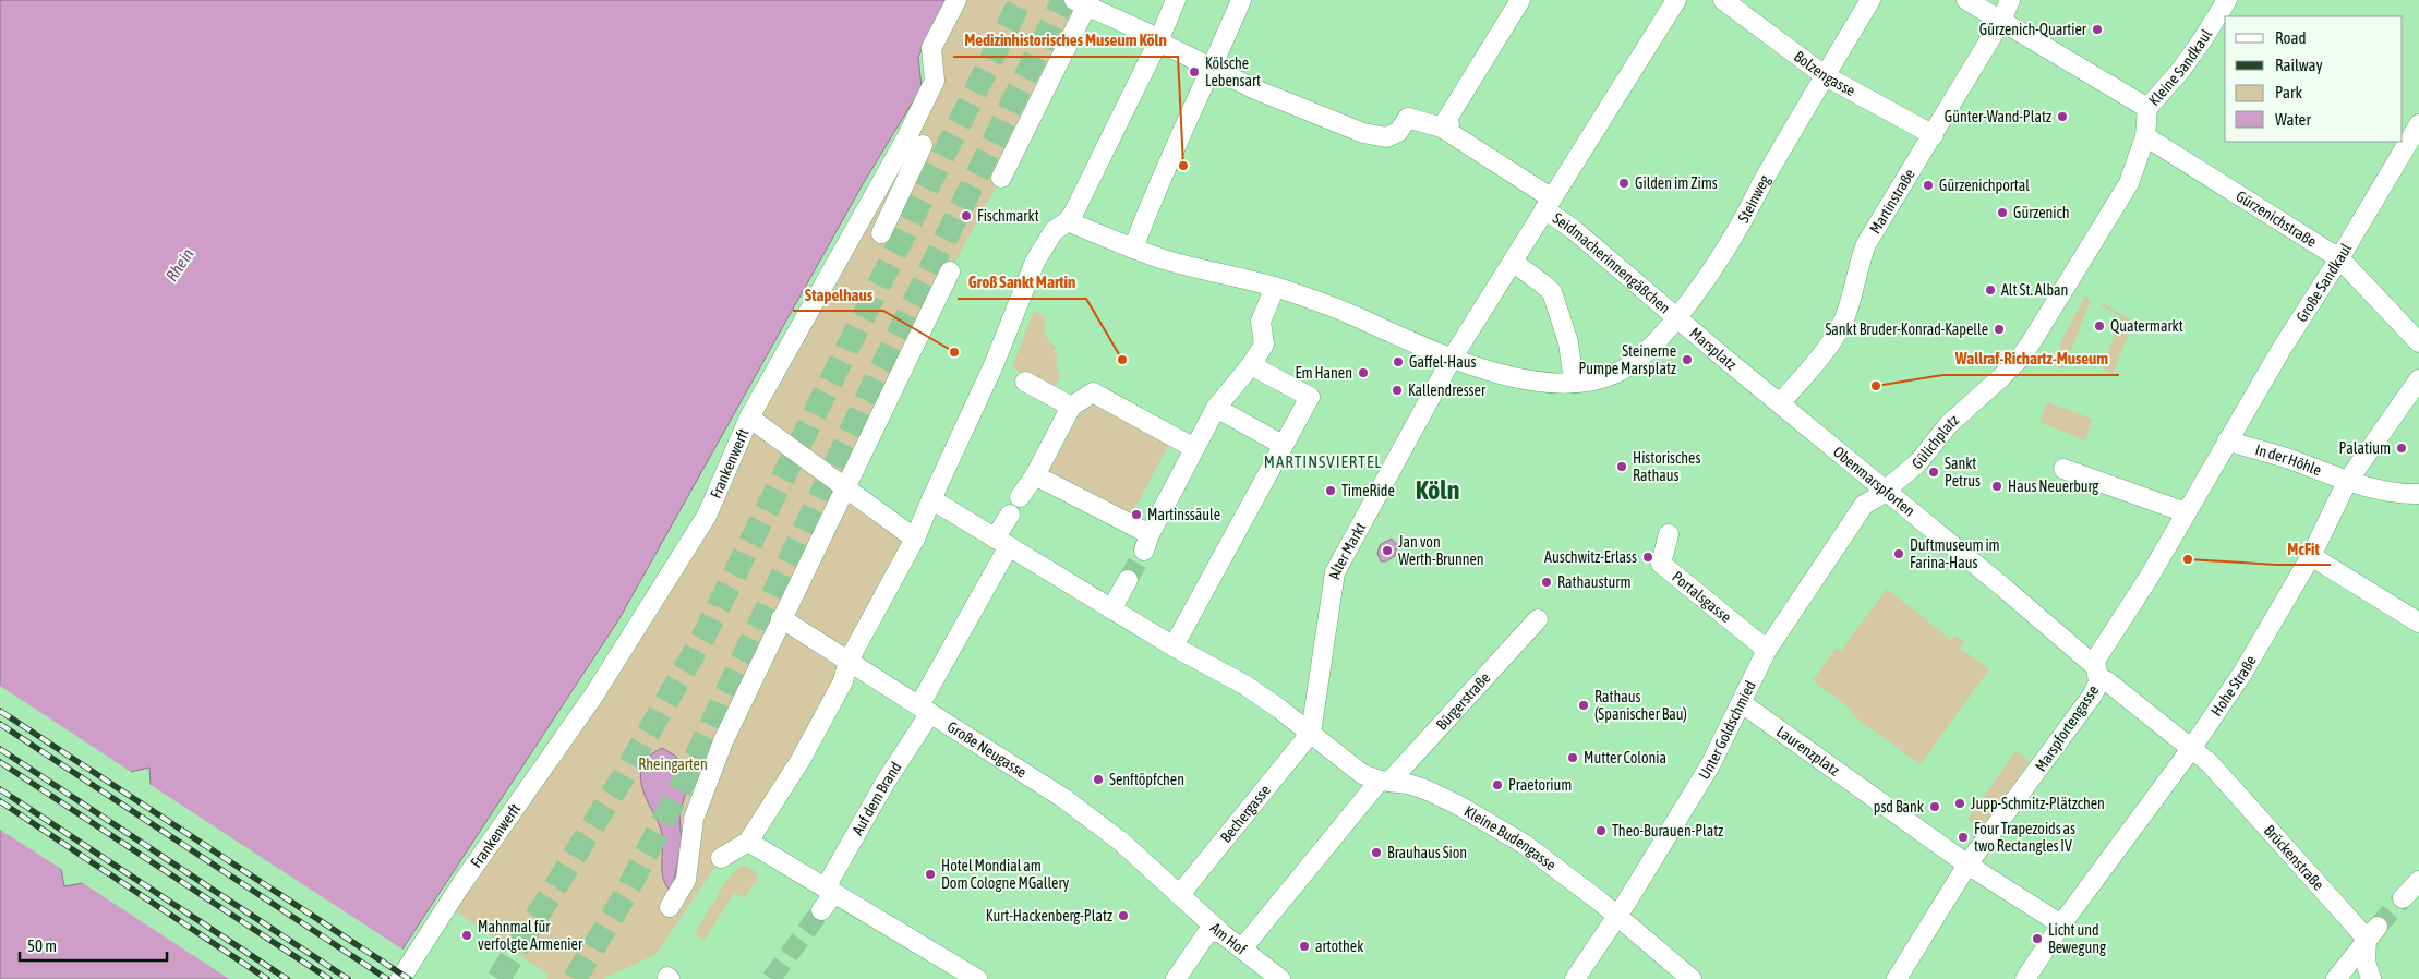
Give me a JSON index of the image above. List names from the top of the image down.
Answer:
{
  "streets": {
    "street": [
      "Kleine Sandkaul",
      "Bolzengasse",
      "Steinweg",
      "Martinstraße",
      "Gürzenichstraße",
      "Seidmacherinnengäßchen",
      "Große Sandkaul",
      "Marsplatz",
      "Gülichplatz",
      "In der Höhle",
      "Frankenwerft",
      "Obenmarspforten",
      "Alter Markt",
      "Portalsgasse",
      "Hohe Straße",
      "Bürgerstraße",
      "Marspfortengasse",
      "Unter Goldschmied",
      "Große Neugasse",
      "Laurenzplatz",
      "Auf dem Brand",
      "Bechergasse",
      "Kleine Budengasse",
      "Brückenstraße",
      "Am Hof"
    ]
  },
  "crossings": [
    ["Kleine Sandkaul", "Gürzenichstraße"],
    ["Kleine Sandkaul", "Gülichplatz"],
    ["Bolzengasse", "Steinweg"],
    ["Bolzengasse", "Martinstraße"],
    ["Steinweg", "Seidmacherinnengäßchen"],
    ["Steinweg", "Marsplatz"],
    ["Martinstraße", "Marsplatz"],
    ["Martinstraße", "Obenmarspforten"],
    ["Gürzenichstraße", "Große Sandkaul"],
    ["Gürzenichstraße", "Gülichplatz"],
    ["Seidmacherinnengäßchen", "Marsplatz"],
    ["Seidmacherinnengäßchen", "Alter Markt"],
    ["Große Sandkaul", "In der Höhle"],
    ["Große Sandkaul", "Marspfortengasse"],
    ["Marsplatz", "Obenmarspforten"],
    ["Gülichplatz", "Obenmarspforten"],
    ["Gülichplatz", "Unter Goldschmied"],
    ["In der Höhle", "Hohe Straße"],
    ["In der Höhle", "Marspfortengasse"],
    ["Obenmarspforten", "Hohe Straße"],
    ["Obenmarspforten", "Marspfortengasse"],
    ["Obenmarspforten", "Unter Goldschmied"],
    ["Obenmarspforten", "Brückenstraße"],
    ["Alter Markt", "Bechergasse"],
    ["Portalsgasse", "Unter Goldschmied"],
    ["Hohe Straße", "Laurenzplatz"],
    ["Hohe Straße", "Brückenstraße"],
    ["Bürgerstraße", "Kleine Budengasse"],
    ["Bürgerstraße", "Am Hof"],
    ["Marspfortengasse", "Laurenzplatz"],
    ["Unter Goldschmied", "Laurenzplatz"],
    ["Unter Goldschmied", "Kleine Budengasse"],
    ["Große Neugasse", "Auf dem Brand"],
    ["Große Neugasse", "Bechergasse"],
    ["Große Neugasse", "Am Hof"],
    ["Bechergasse", "Am Hof"]
  ],
  "districts": ["MARTINSVIERTEL", "Köln"],
  "water": ["Rhein"],
  "parks": ["Rheingarten"],
  "places": [
    "Gürzenich-Quartier",
    "Kölsche Lebensart",
    "Günter-Wand-Platz",
    "Medizinhistorisches Museum Köln",
    "Gilden im Zims",
    "Gürzenichportal",
    "Gürzenich",
    "Fischmarkt",
    "Alt St. Alban",
    "Quatermarkt",
    "Sankt Bruder-Konrad-Kapelle",
    "Stapelhaus",
    "Groß Sankt Martin",
    "Steinerne Pumpe Marsplatz",
    "Gaffel-Haus",
    "Em Hanen",
    "Wallraf-Richartz-Museum",
    "Kallendresser",
    "Palatium",
    "Historisches Rathaus",
    "Sankt Petrus",
    "Haus Neuerburg",
    "TimeRide",
    "Martinssäule",
    "Jan von Werth-Brunnen",
    "Duftmuseum im Farina-Haus",
    "Auschwitz-Erlass",
    "McFit",
    "Rathausturm",
    "Rathaus (Spanischer Bau)",
    "Mutter Colonia",
    "Senftöpfchen",
    "Praetorium",
    "Jupp-Schmitz-Plätzchen",
    "psd Bank",
    "Theo-Burauen-Platz",
    "Four Trapezoids as two Rectangles IV",
    "Brauhaus Sion",
    "Hotel Mondial am Dom Cologne MGallery",
    "Kurt-Hackenberg-Platz",
    "Mahnmal für verfolgte Armenier",
    "Licht und Bewegung",
    "artothek"
  ],
  "legend": [
    "Road",
    "Railway",
    "Park",
    "Water"
  ],
  "scale_bar": "50 m"
}
